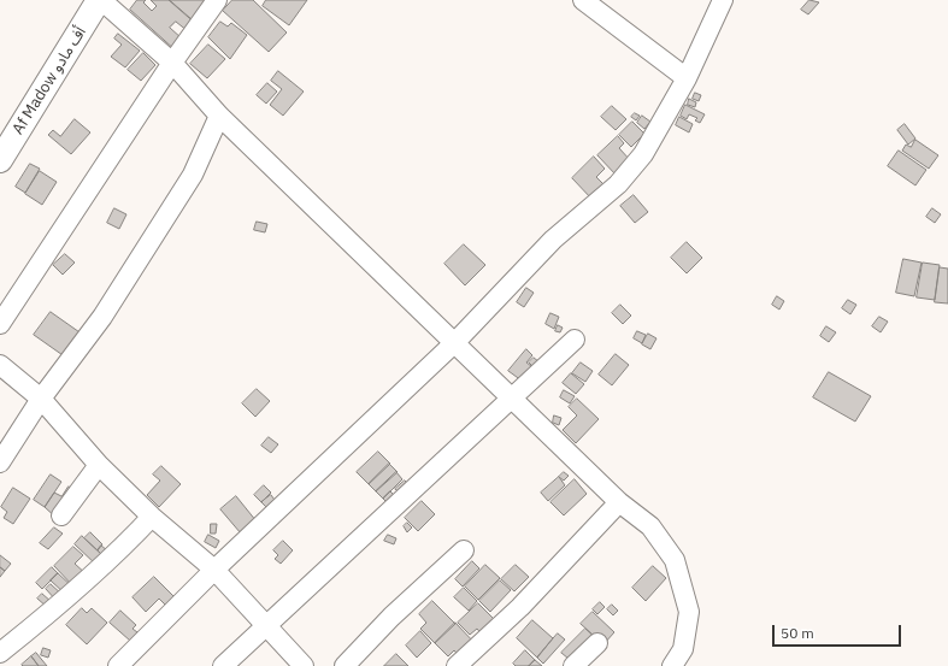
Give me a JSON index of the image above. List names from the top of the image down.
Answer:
{
  "streets": {
    "street": ["Af Madow أف مادو"]
  },
  "scale_bar": "50 m"
}
